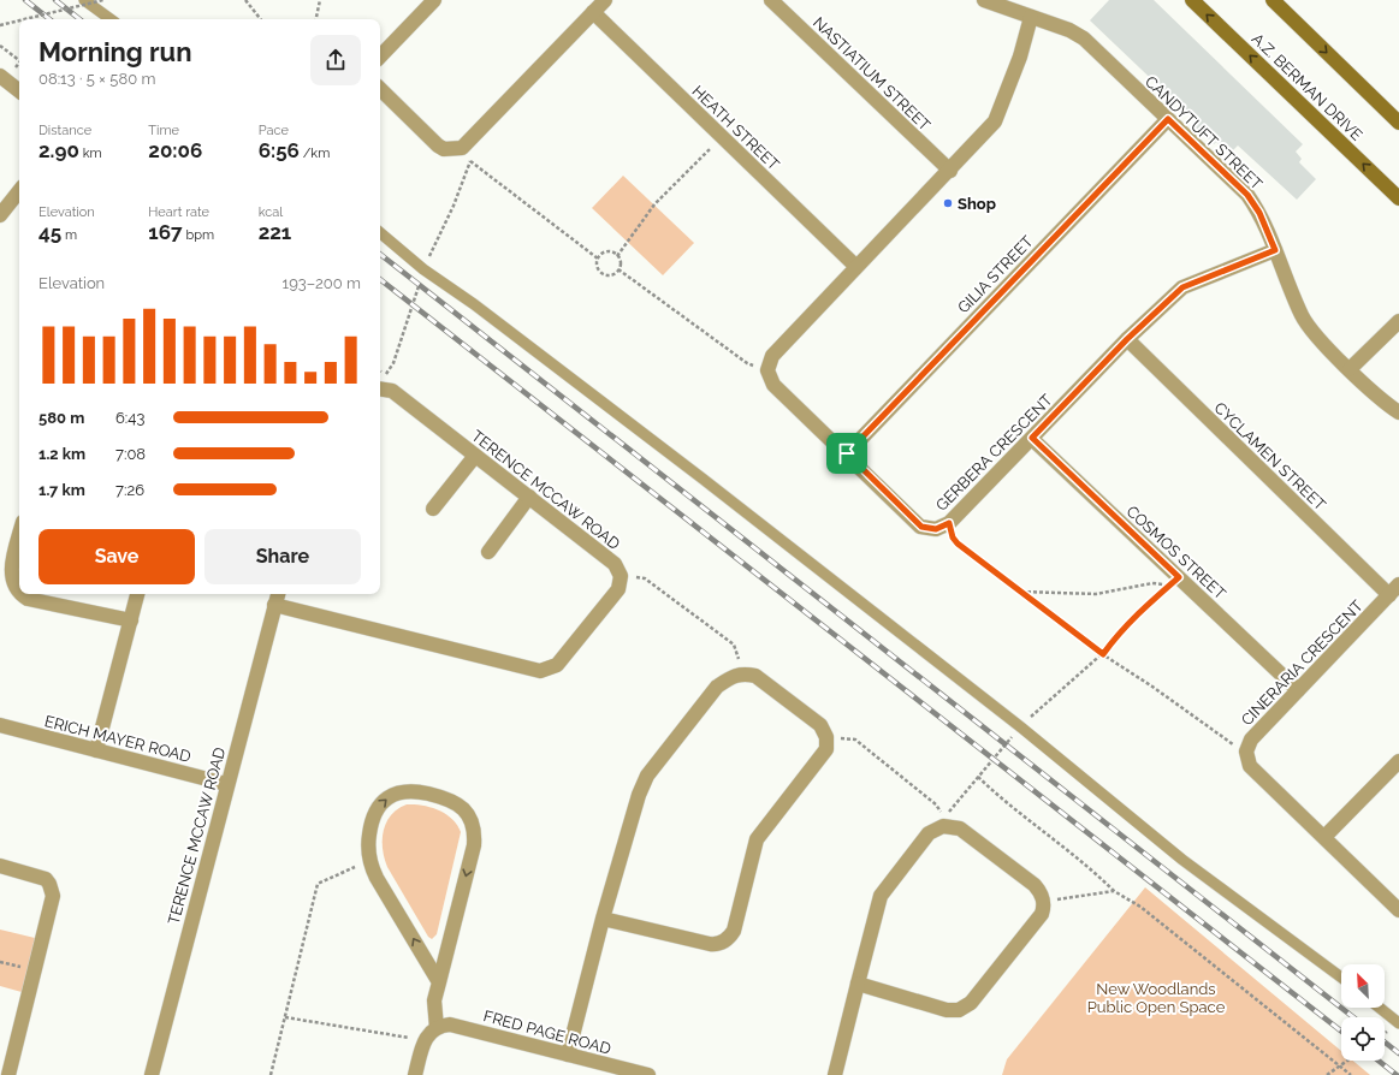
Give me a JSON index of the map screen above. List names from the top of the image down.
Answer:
{
  "streets": {
    "main road": ["A.Z. BERMAN DRIVE"],
    "street": [
      "NASTIATIUM STREET",
      "HEATH STREET",
      "CANDYTUFT STREET",
      "GILIA STREET",
      "GERBERA CRESCENT",
      "CYCLAMEN STREET",
      "TERENCE MCCAW ROAD",
      "COSMOS STREET",
      "CINERARIA CRESCENT",
      "ERICH MAYER ROAD",
      "FRED PAGE ROAD"
    ]
  },
  "crossings": [
    ["NASTIATIUM STREET", "GERBERA CRESCENT"],
    ["HEATH STREET", "GERBERA CRESCENT"],
    ["CANDYTUFT STREET", "GILIA STREET"],
    ["CANDYTUFT STREET", "GERBERA CRESCENT"],
    ["GILIA STREET", "GERBERA CRESCENT"],
    ["GERBERA CRESCENT", "CYCLAMEN STREET"],
    ["GERBERA CRESCENT", "COSMOS STREET"],
    ["CYCLAMEN STREET", "CINERARIA CRESCENT"],
    ["TERENCE MCCAW ROAD", "ERICH MAYER ROAD"],
    ["COSMOS STREET", "CINERARIA CRESCENT"]
  ],
  "parks": ["New Woodlands Public Open Space"],
  "places": ["Shop"],
  "north": "top left",
  "page": {
    "heading": ["Morning run", "08:13 · 5 × 580 m"],
    "stats": [
      ["Distance", "2.90 km"],
      ["Time", "20:06"],
      ["Pace", "6:56 /km"],
      ["Elevation", "45 m"],
      ["Heart rate", "167 bpm"],
      ["kcal", "221"]
    ],
    "chart": ["Elevation", "193–200 m"],
    "list": [
      {
        "name": "580 m",
        "note": "6:43"
      },
      {
        "name": "1.2 km",
        "note": "7:08"
      },
      {
        "name": "1.7 km",
        "note": "7:26"
      }
    ],
    "buttons": ["Save", "Share"]
  }
}
